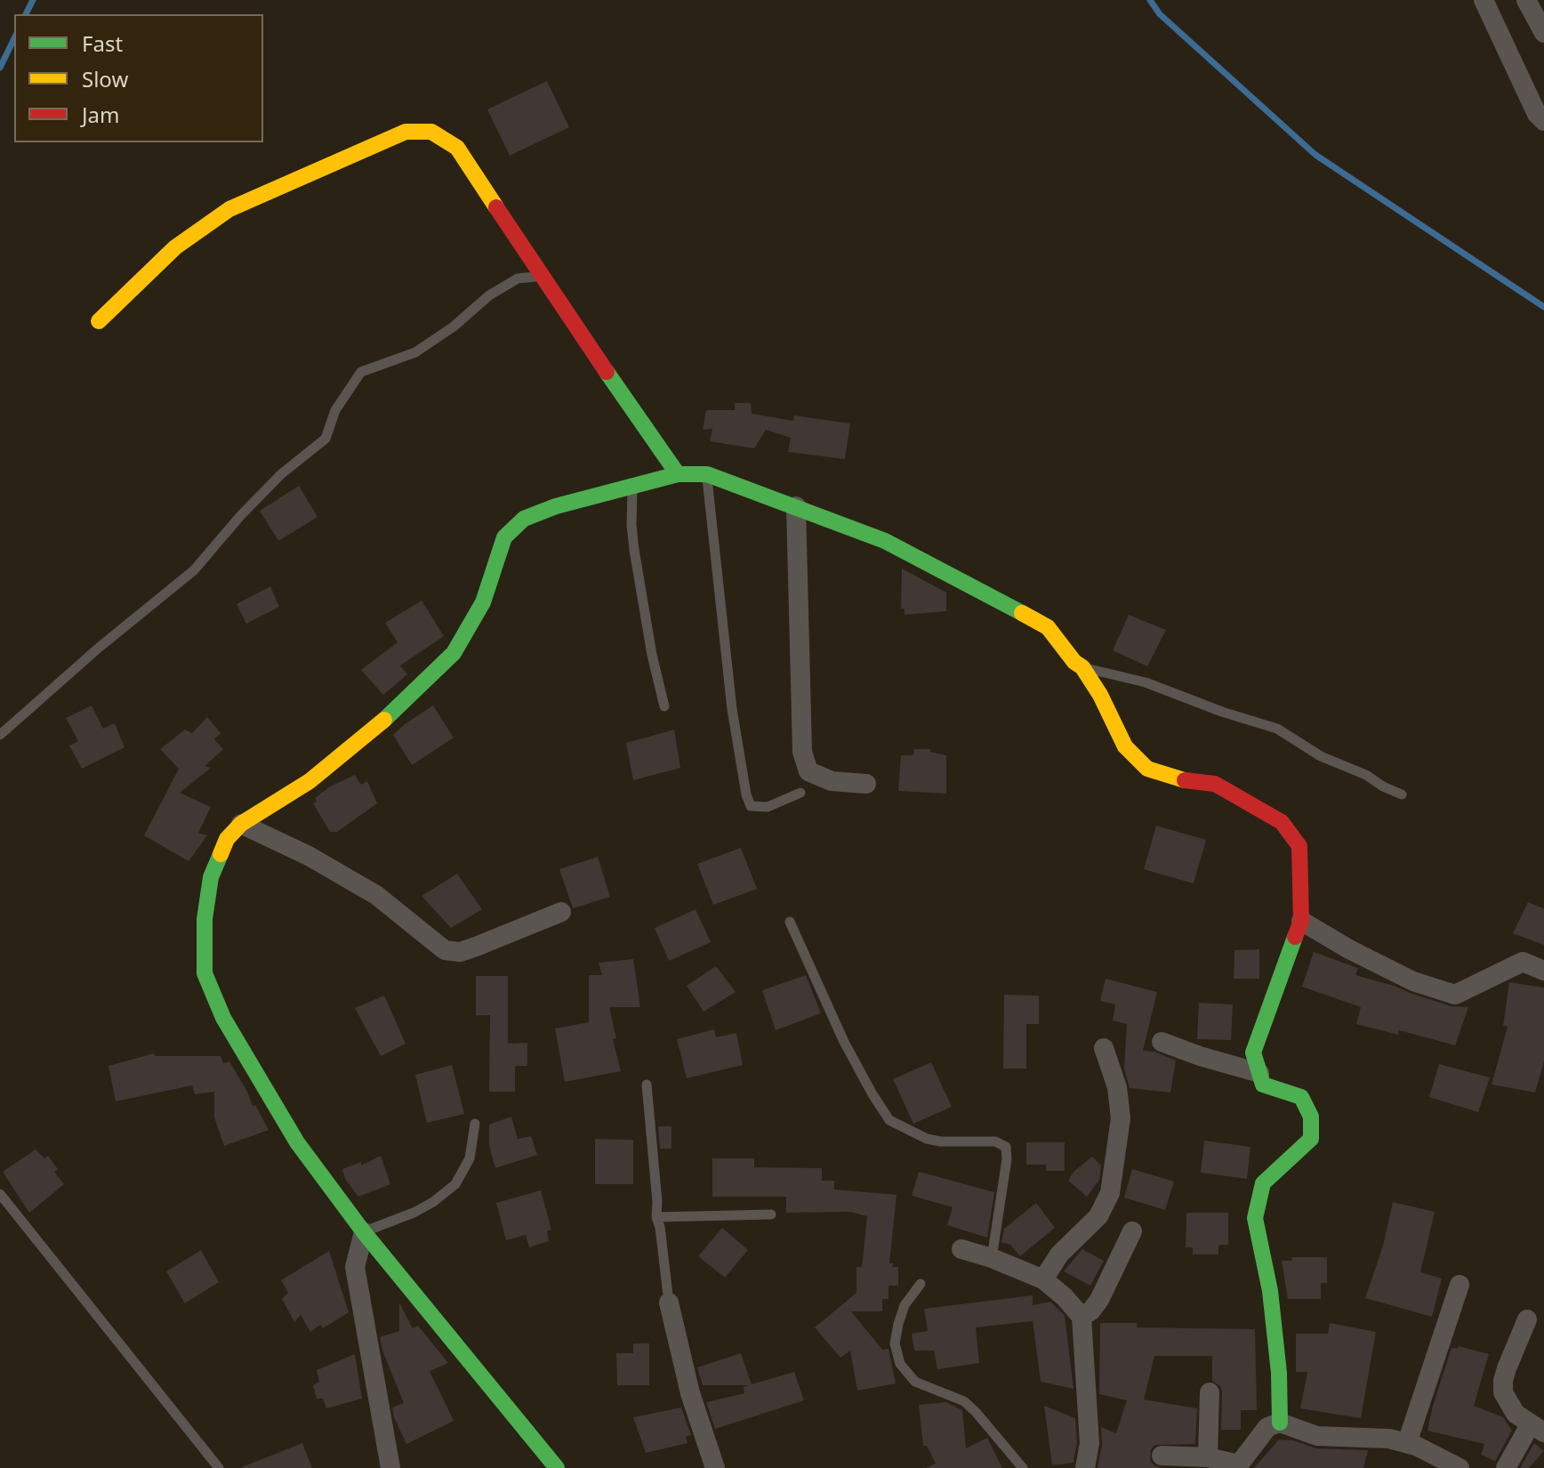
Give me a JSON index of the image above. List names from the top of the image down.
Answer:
{
  "legend": ["Fast", "Slow", "Jam"]
}
